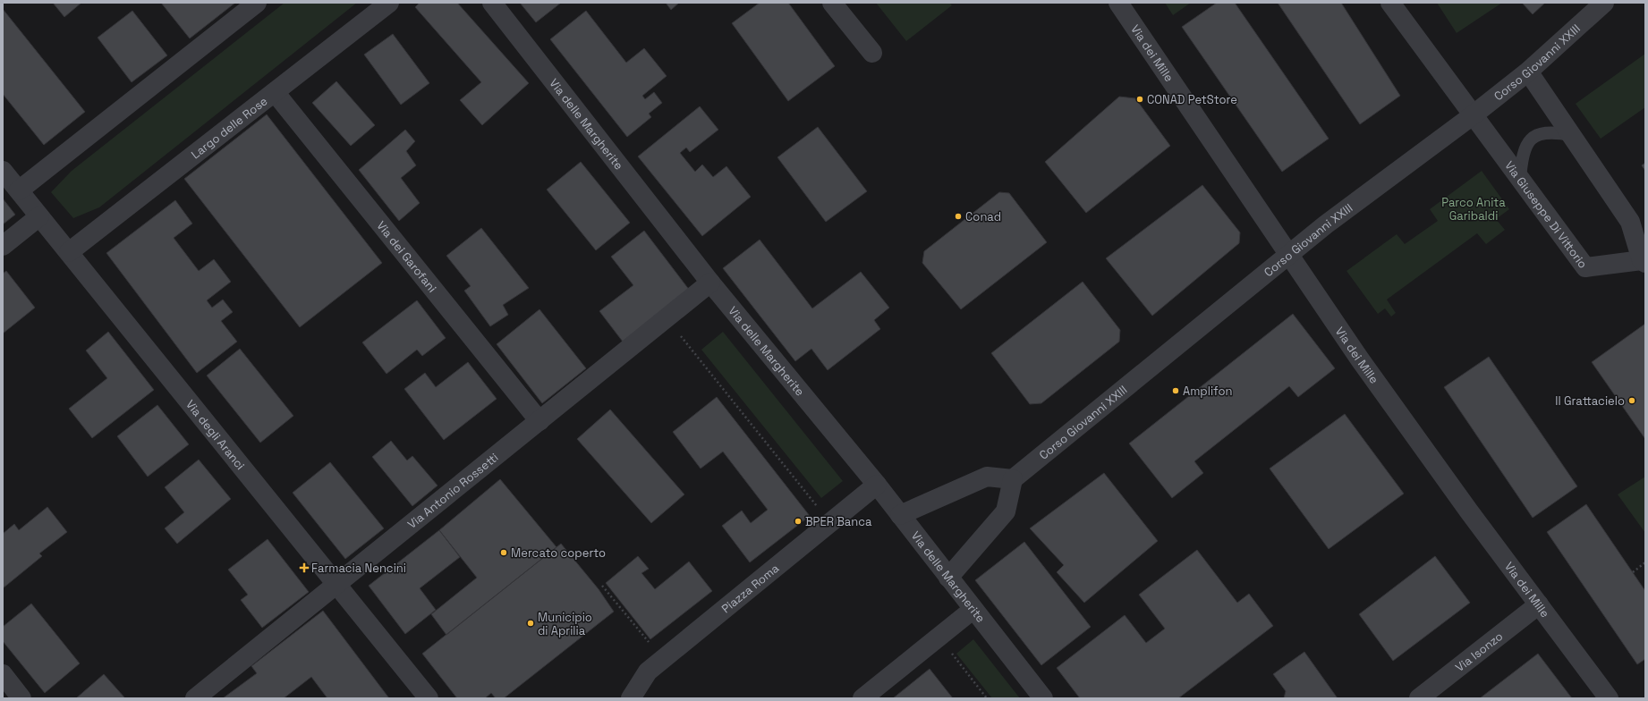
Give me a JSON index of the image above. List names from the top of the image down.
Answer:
{
  "streets": {
    "street": [
      "Via dei Mille",
      "Corso Giovanni XXIII",
      "Via delle Margherite",
      "Largo delle Rose",
      "Via Giuseppe Di Vittorio",
      "Via dei Garofani",
      "Via degli Aranci",
      "Via Antonio Rossetti",
      "Piazza Roma",
      "Via Isonzo"
    ]
  },
  "crossings": [
    ["Via dei Mille", "Corso Giovanni XXIII"],
    ["Via dei Mille", "Via Isonzo"],
    ["Corso Giovanni XXIII", "Via Giuseppe Di Vittorio"],
    ["Via delle Margherite", "Via Antonio Rossetti"],
    ["Via delle Margherite", "Piazza Roma"],
    ["Largo delle Rose", "Via dei Garofani"],
    ["Largo delle Rose", "Via degli Aranci"],
    ["Via dei Garofani", "Via Antonio Rossetti"],
    ["Via degli Aranci", "Via Antonio Rossetti"]
  ],
  "parks": ["Parco Anita Garibaldi"],
  "places": {
    "other": [
      "CONAD PetStore",
      "Conad",
      "Amplifon",
      "Il Grattacielo",
      "BPER Banca",
      "Mercato coperto",
      "Municipio di Aprilia"
    ],
    "health": ["Farmacia Nencini"]
  }
}
